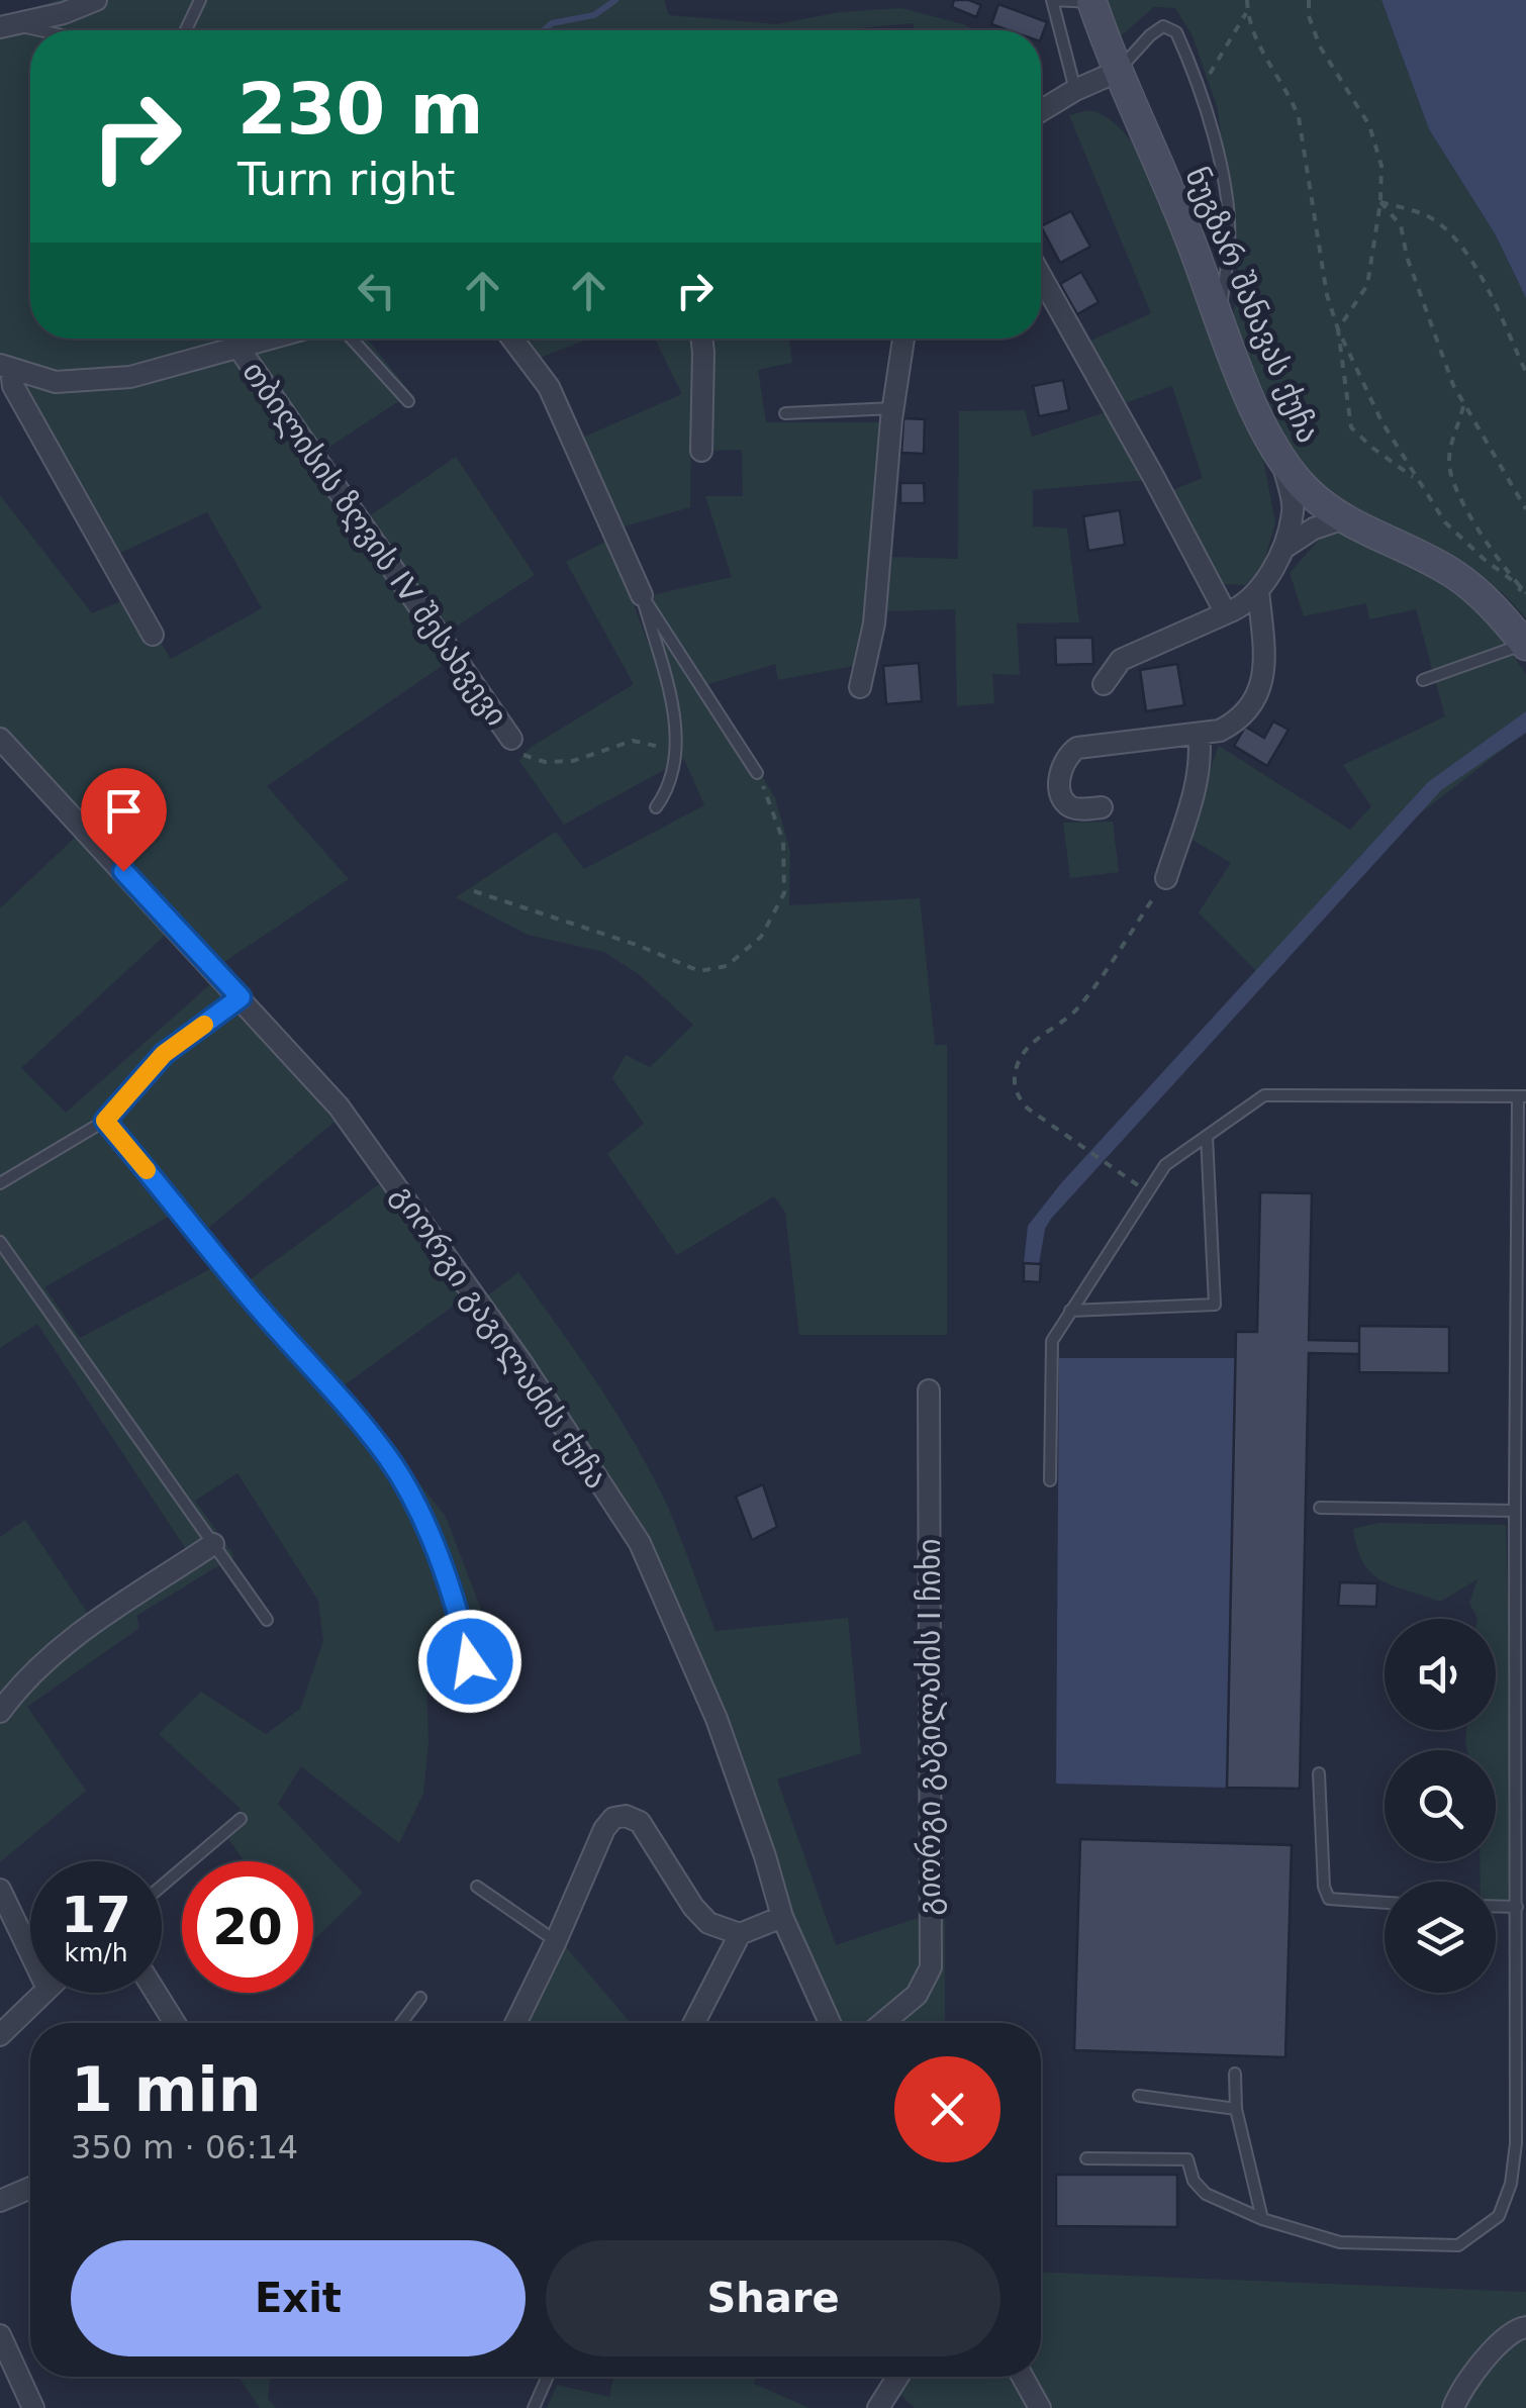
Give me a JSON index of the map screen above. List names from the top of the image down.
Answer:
{
  "streets": {
    "main road": ["ნუგზარ შანავას ქუჩა"],
    "street": ["თბილისის ზღვის IV შესახვევი", "გიორგი გაგილაძის ქუჩა", "გიორგი გაგილაძის I ჩიხი"]
  },
  "page": {
    "turn": ["230 m", "Turn right"],
    "speed": "17 km/h",
    "limit": "20",
    "heading": ["1 min", "350 m · 06:14"],
    "buttons": ["Exit", "Share"]
  }
}
